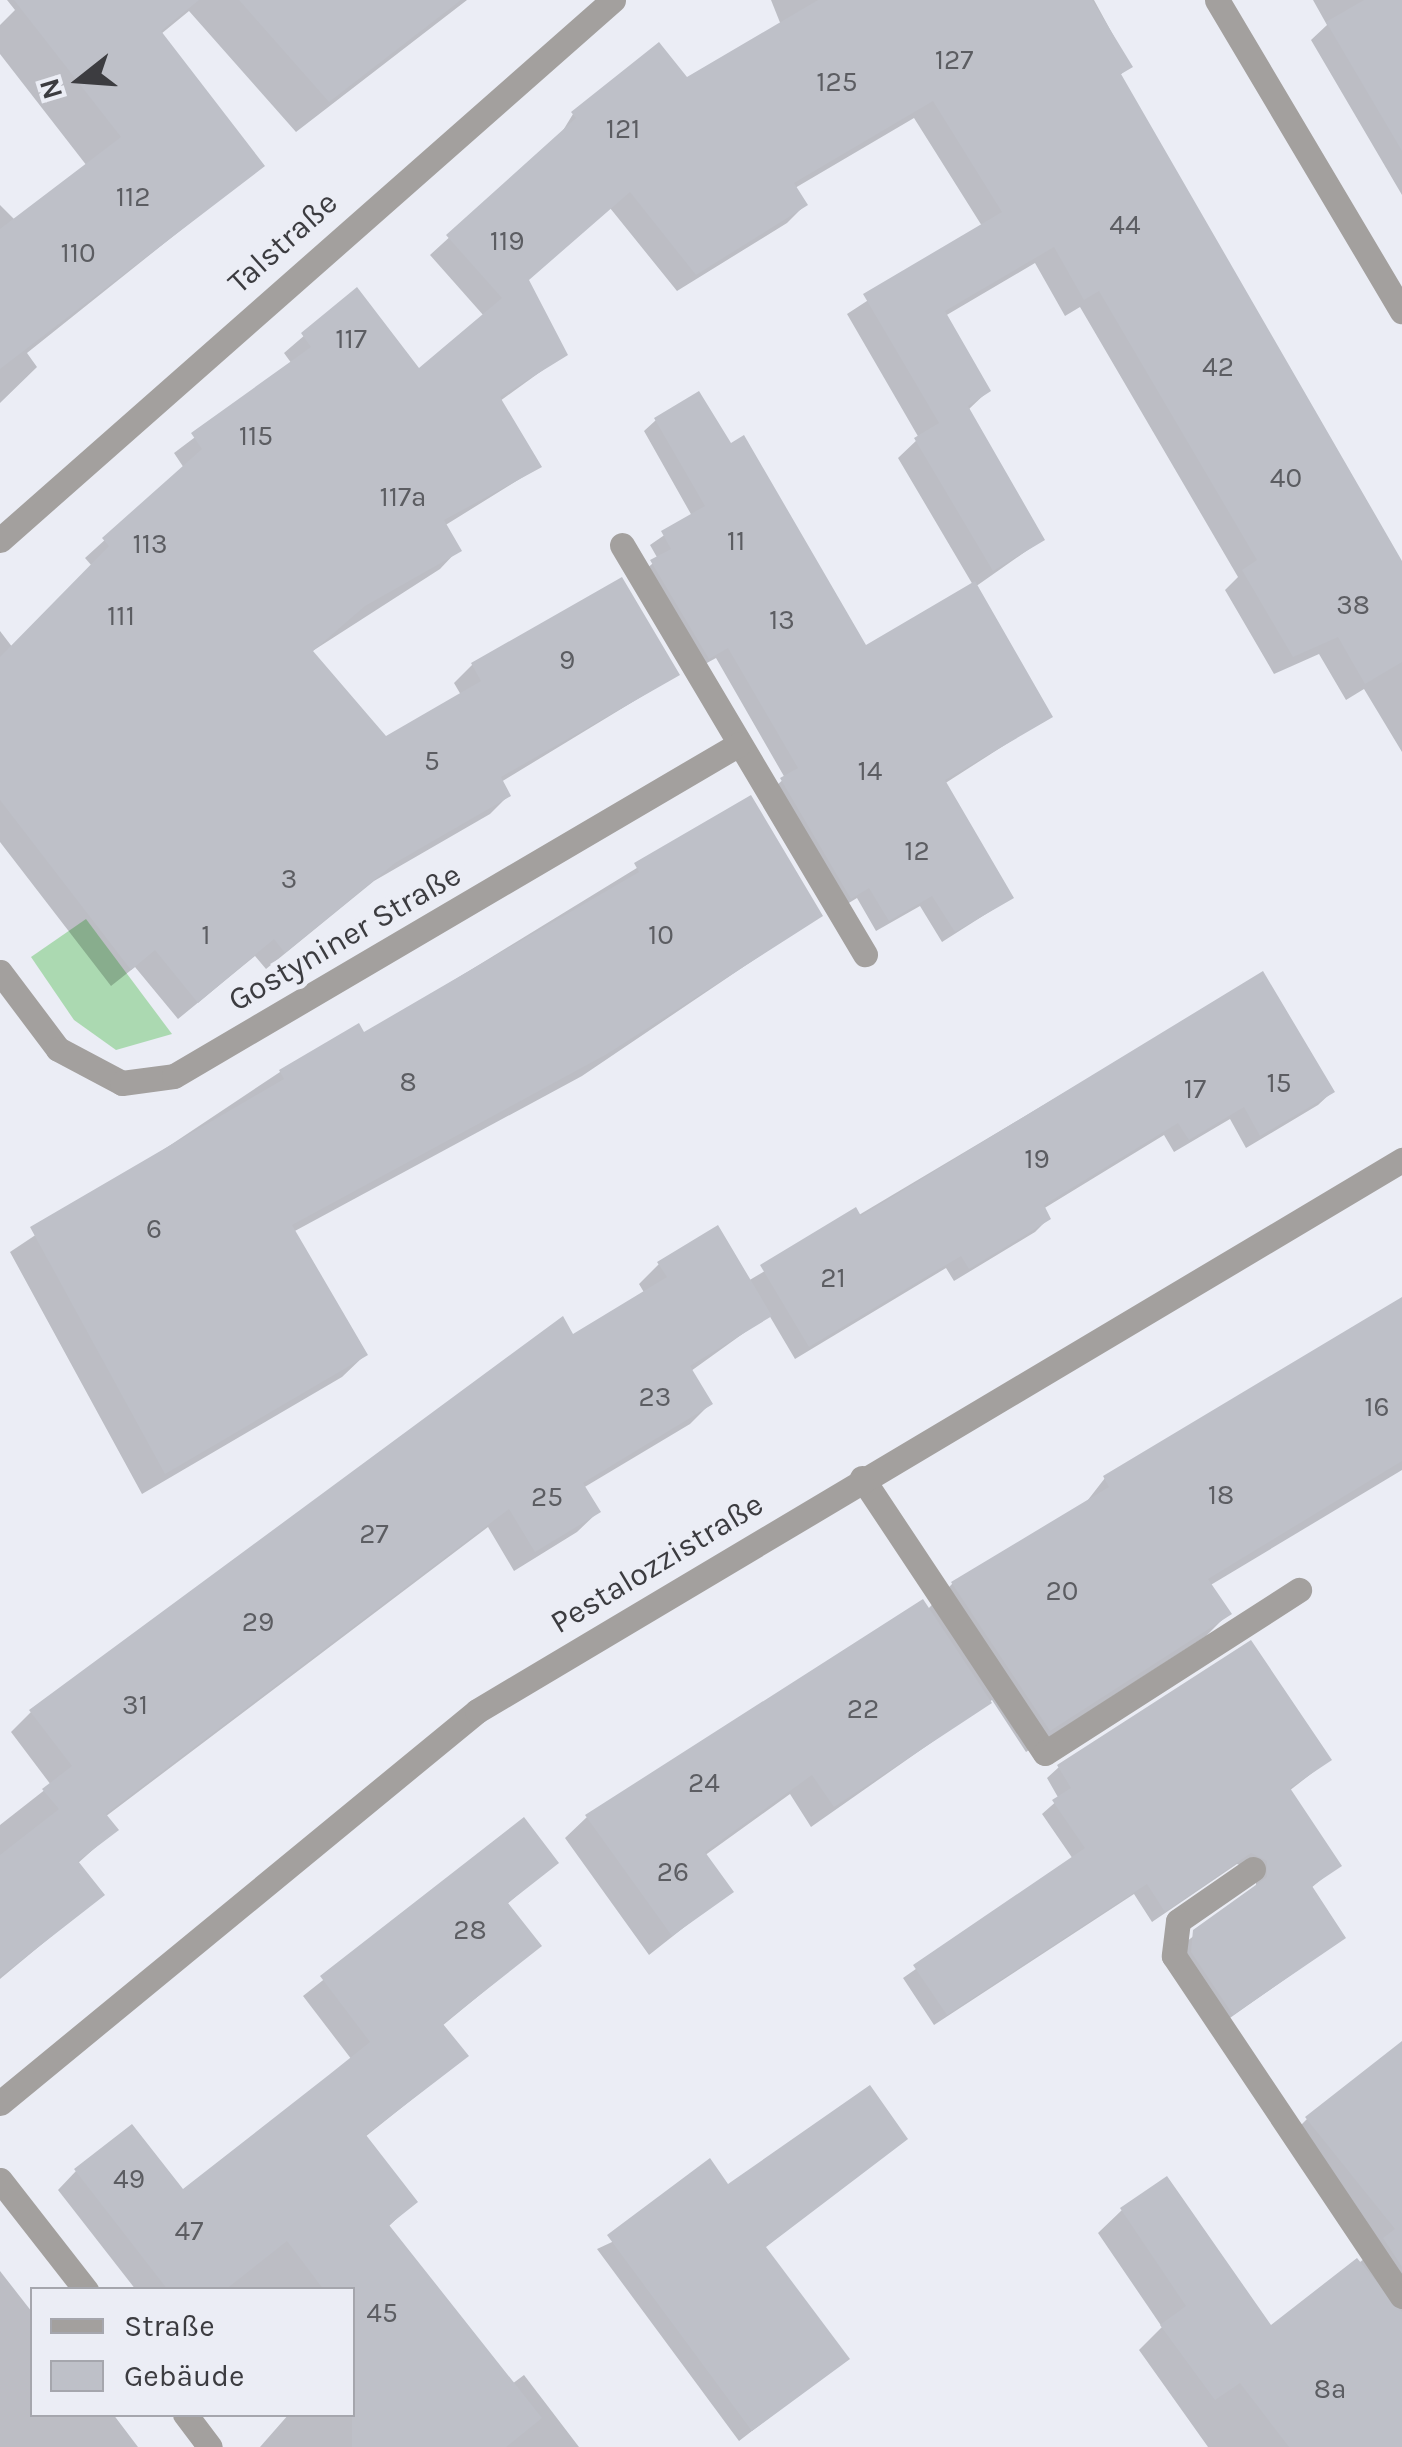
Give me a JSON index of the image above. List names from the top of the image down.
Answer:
{
  "streets": {
    "street": ["Talstraße", "Gostyniner Straße", "Pestalozzistraße"]
  },
  "house_numbers": [
    "127",
    "125",
    "121",
    "112",
    "44",
    "119",
    "110",
    "117",
    "42",
    "115",
    "40",
    "117a",
    "11",
    "113",
    "38",
    "111",
    "13",
    "9",
    "5",
    "14",
    "12",
    "3",
    "1",
    "10",
    "8",
    "15",
    "17",
    "19",
    "6",
    "21",
    "23",
    "16",
    "18",
    "25",
    "27",
    "20",
    "29",
    "31",
    "22",
    "24",
    "26",
    "28",
    "49",
    "47",
    "45",
    "8a"
  ],
  "legend": ["Straße", "Gebäude"],
  "north": "left"
}
